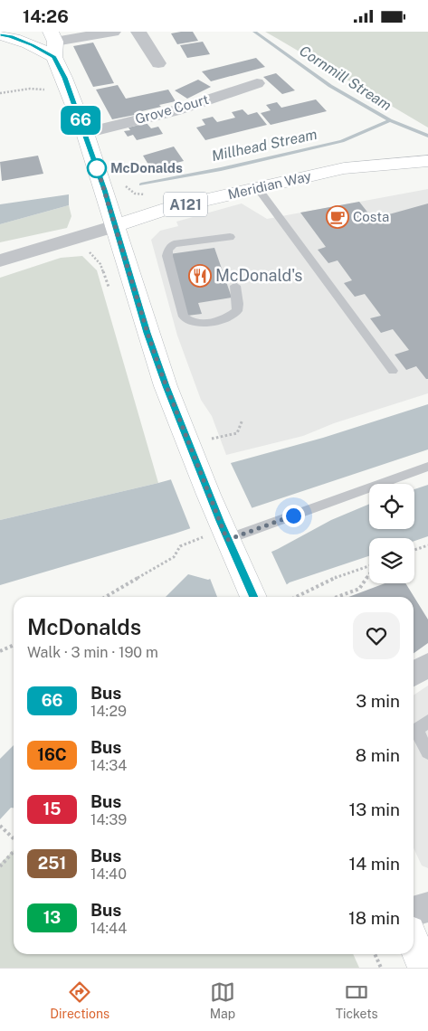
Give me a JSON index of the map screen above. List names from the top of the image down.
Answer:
{
  "streets": {
    "main road": ["Meridian Way", "A121"],
    "street": ["Grove Court"]
  },
  "water": ["Cornmill Stream", "Millhead Stream"],
  "places": {
    "other": ["McDonalds"],
    "cafe": ["Costa"],
    "restaurant": ["McDonald's"]
  },
  "lines": ["bus line 66"],
  "page": {
    "status": "14:26",
    "on_map": "66",
    "heading": ["McDonalds", "Walk · 3 min · 190 m"],
    "list": [
      {
        "mark": "66",
        "name": "Bus",
        "note": "14:29",
        "value": "3 min"
      },
      {
        "mark": "16C",
        "name": "Bus",
        "note": "14:34",
        "value": "8 min"
      },
      {
        "mark": "15",
        "name": "Bus",
        "note": "14:39",
        "value": "13 min"
      },
      {
        "mark": "251",
        "name": "Bus",
        "note": "14:40",
        "value": "14 min"
      },
      {
        "mark": "13",
        "name": "Bus",
        "note": "14:44",
        "value": "18 min"
      }
    ],
    "tabs": ["Directions", "Map", "Tickets"]
  }
}
